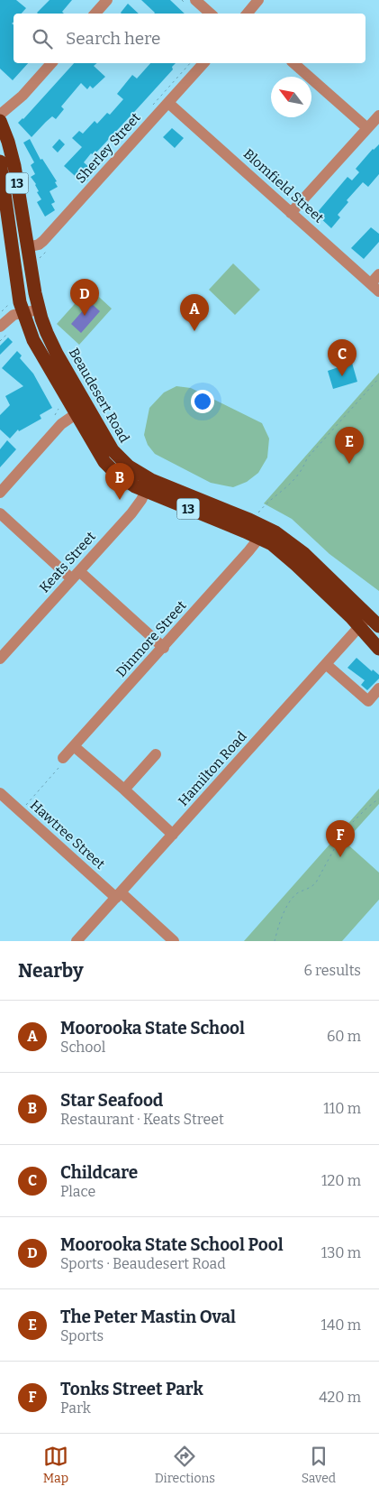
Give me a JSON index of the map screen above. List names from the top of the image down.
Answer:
{
  "streets": {
    "highway": ["13", "Beaudesert Road"],
    "street": [
      "Sherley Street",
      "Blomfield Street",
      "Keats Street",
      "Dinmore Street",
      "Hamilton Road",
      "Hawtree Street"
    ]
  },
  "crossings": [
    ["Sherley Street", "Blomfield Street"],
    ["Sherley Street", "Beaudesert Road"],
    ["Beaudesert Road", "Keats Street"],
    ["Beaudesert Road", "Dinmore Street"],
    ["Beaudesert Road", "Hamilton Road"],
    ["Hamilton Road", "Hawtree Street"]
  ],
  "north": "top left",
  "page": {
    "search": "Search here",
    "pins": [
      "D",
      "A",
      "C",
      "E",
      "B",
      "F"
    ],
    "heading": ["Nearby", "6 results"],
    "list": [
      {
        "mark": "A",
        "name": "Moorooka State School",
        "note": "School",
        "value": "60 m"
      },
      {
        "mark": "B",
        "name": "Star Seafood",
        "note": "Restaurant · Keats Street",
        "value": "110 m"
      },
      {
        "mark": "C",
        "name": "Childcare",
        "note": "Place",
        "value": "120 m"
      },
      {
        "mark": "D",
        "name": "Moorooka State School Pool",
        "note": "Sports · Beaudesert Road",
        "value": "130 m"
      },
      {
        "mark": "E",
        "name": "The Peter Mastin Oval",
        "note": "Sports",
        "value": "140 m"
      },
      {
        "mark": "F",
        "name": "Tonks Street Park",
        "note": "Park",
        "value": "420 m"
      }
    ],
    "nav": ["Map", "Directions", "Saved"]
  }
}
